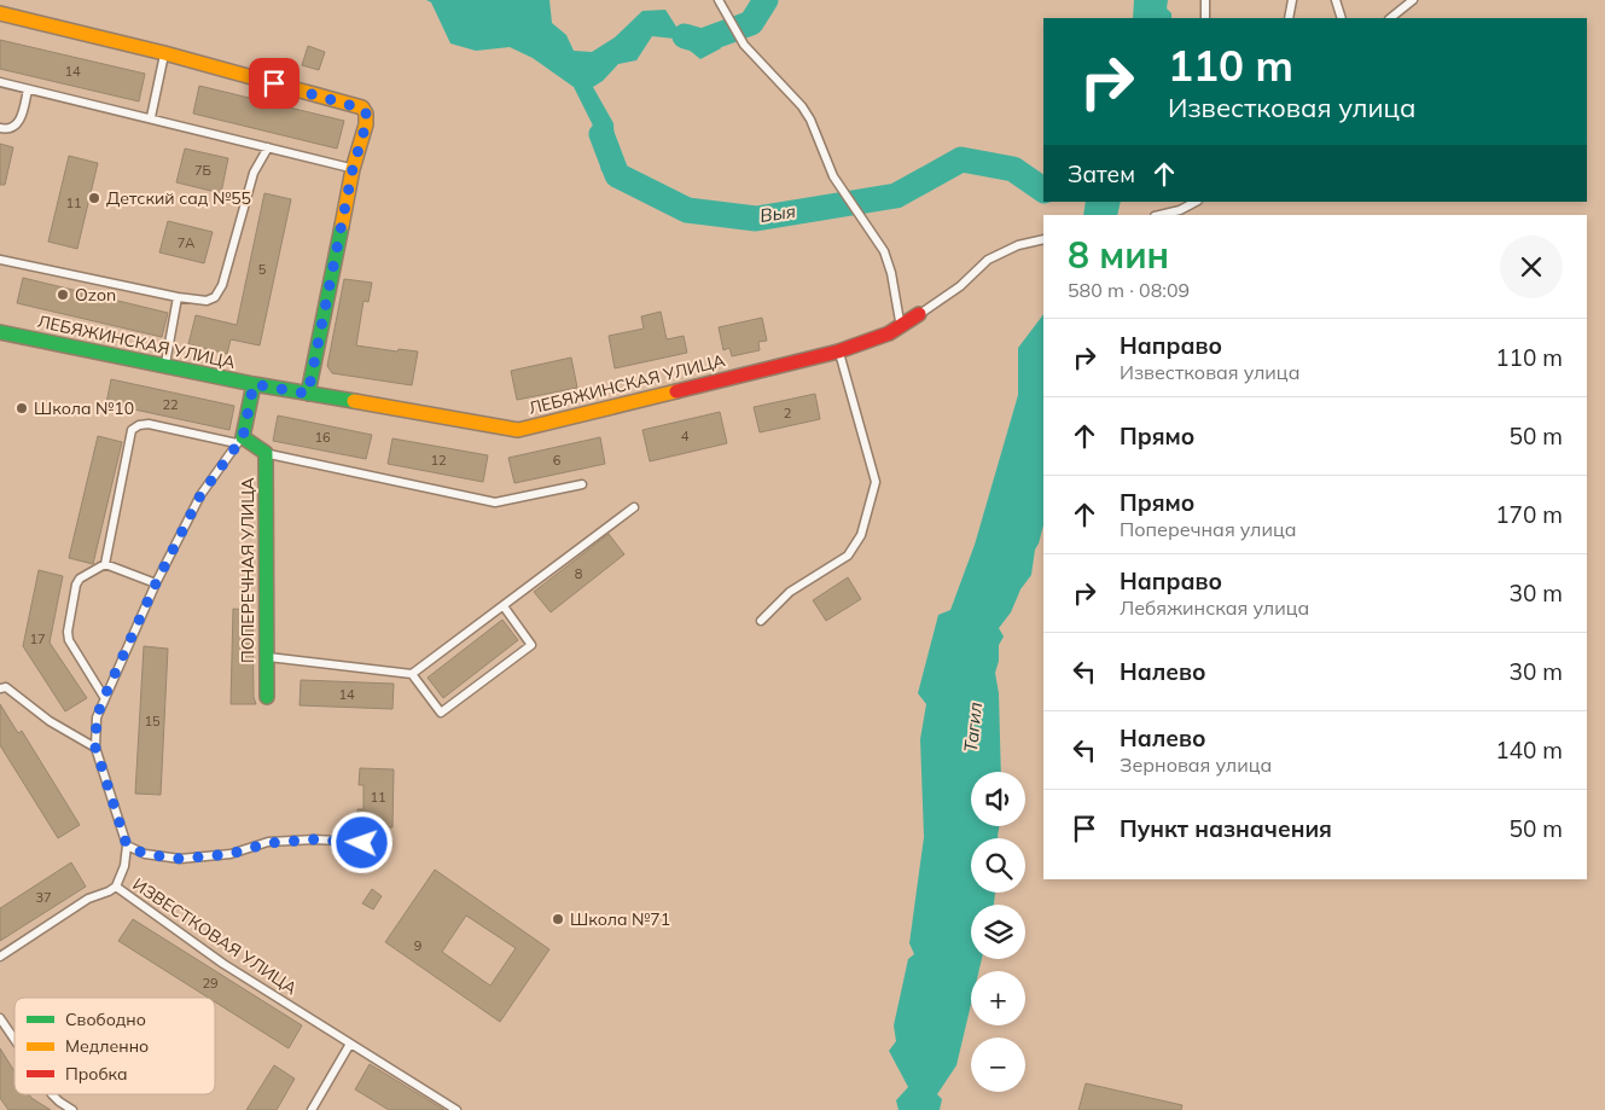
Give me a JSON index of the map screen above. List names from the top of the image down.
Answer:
{
  "streets": {
    "street": ["ЛЕБЯЖИНСКАЯ УЛИЦА", "ПОПЕРЕЧНАЯ УЛИЦА"],
    "lane": ["ИЗВЕСТКОВАЯ УЛИЦА"]
  },
  "water": ["Выя", "Тагил"],
  "places": [
    "Детский сад №55",
    "Ozon",
    "Школа №10",
    "Школа №71"
  ],
  "house_numbers": [
    "14",
    "7Б",
    "11",
    "7А",
    "5",
    "22",
    "2",
    "4",
    "16",
    "12",
    "6",
    "8",
    "17",
    "14",
    "15",
    "11",
    "37",
    "9",
    "29"
  ],
  "legend": ["Свободно", "Медленно", "Пробка"],
  "page": {
    "turn": ["110 m", "Известковая улица"],
    "then": "Затем",
    "heading": ["8 мин", "580 m · 08:09"],
    "list": [
      {
        "name": "Направо",
        "note": "Известковая улица",
        "value": "110 m"
      },
      {
        "name": "Прямо",
        "value": "50 m"
      },
      {
        "name": "Прямо",
        "note": "Поперечная улица",
        "value": "170 m"
      },
      {
        "name": "Направо",
        "note": "Лебяжинская улица",
        "value": "30 m"
      },
      {
        "name": "Налево",
        "value": "30 m"
      },
      {
        "name": "Налево",
        "note": "Зерновая улица",
        "value": "140 m"
      },
      {
        "name": "Пункт назначения",
        "value": "50 m"
      }
    ],
    "map_buttons": ["+", "−"]
  }
}
